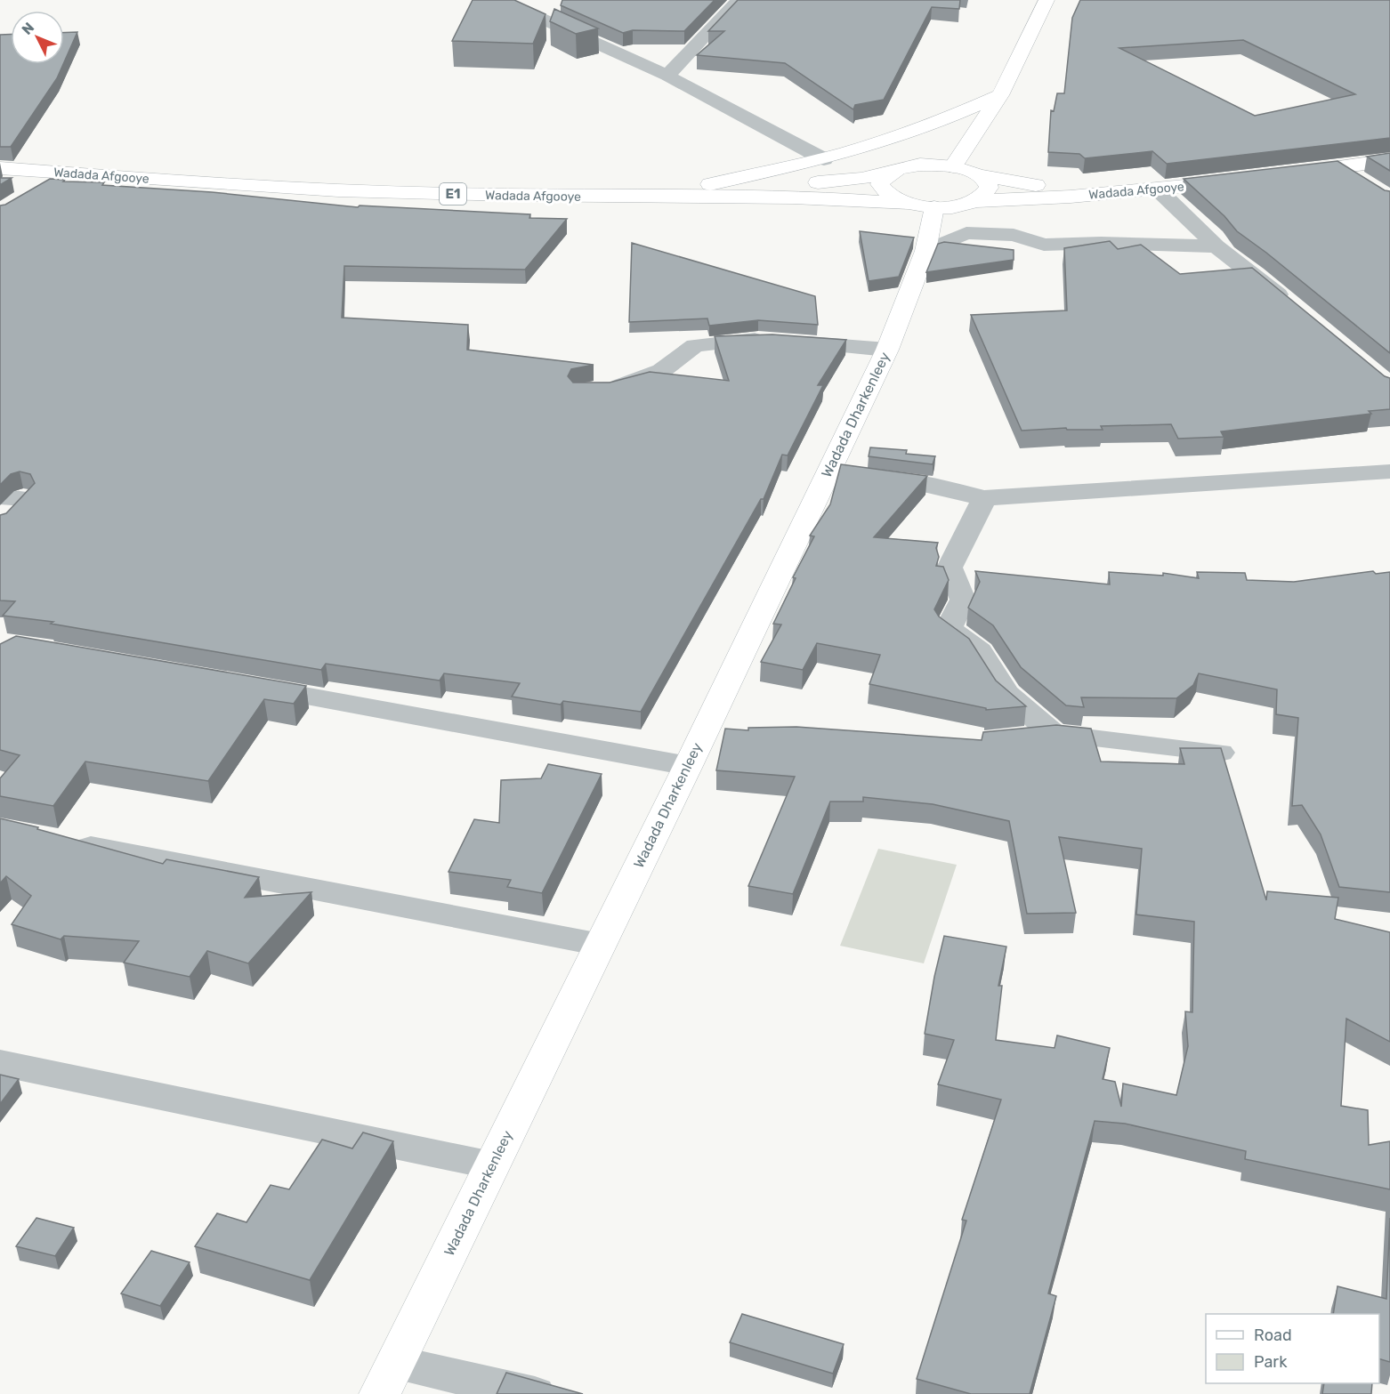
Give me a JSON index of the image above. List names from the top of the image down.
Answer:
{
  "streets": {
    "main road": ["Wadada Afgooye", "E1", "Wadada Dharkenleey"]
  },
  "crossings": [
    ["Wadada Afgooye", "Wadada Dharkenleey"]
  ],
  "legend": ["Road", "Park"],
  "north": "top left"
}
